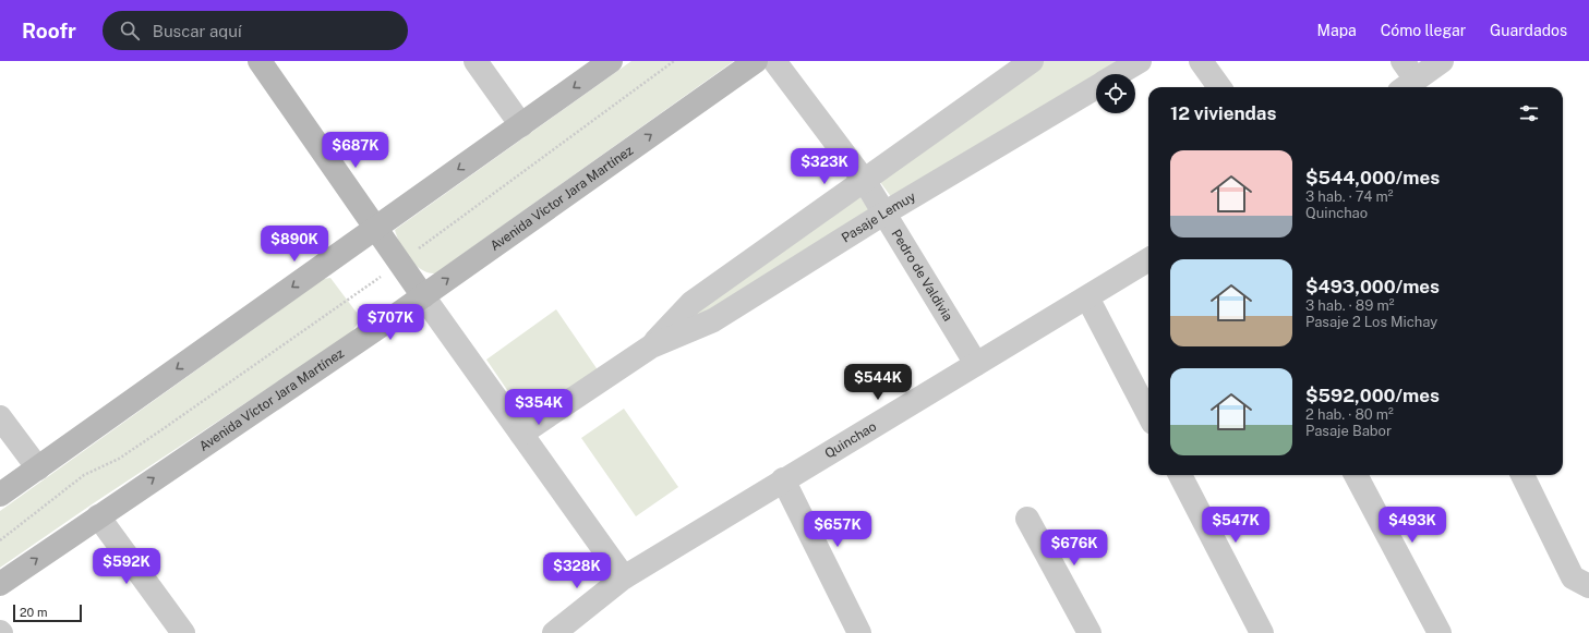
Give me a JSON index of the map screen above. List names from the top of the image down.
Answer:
{
  "streets": {
    "main road": ["Avenida Víctor Jara Martínez"],
    "street": ["Pasaje Lemuy", "Pedro de Valdivia", "Quinchao"]
  },
  "crossings": [
    ["Pasaje Lemuy", "Pedro de Valdivia"],
    ["Pedro de Valdivia", "Quinchao"]
  ],
  "scale_bar": "20 m",
  "page": {
    "header": "Roofr",
    "search": "Buscar aquí",
    "nav": ["Mapa", "Cómo llegar", "Guardados"],
    "heading": "12 viviendas",
    "price": [
      "$687K",
      "$323K",
      "$890K",
      "$707K",
      "$544K",
      "$354K",
      "$547K",
      "$493K",
      "$657K",
      "$676K",
      "$592K",
      "$328K"
    ],
    "list": [
      {
        "name": "$544,000/mes",
        "note": "3 hab. · 74 m² · Quinchao"
      },
      {
        "name": "$493,000/mes",
        "note": "3 hab. · 89 m² · Pasaje 2 Los Michay"
      },
      {
        "name": "$592,000/mes",
        "note": "2 hab. · 80 m² · Pasaje Babor"
      }
    ],
    "scale": "20 m"
  }
}
